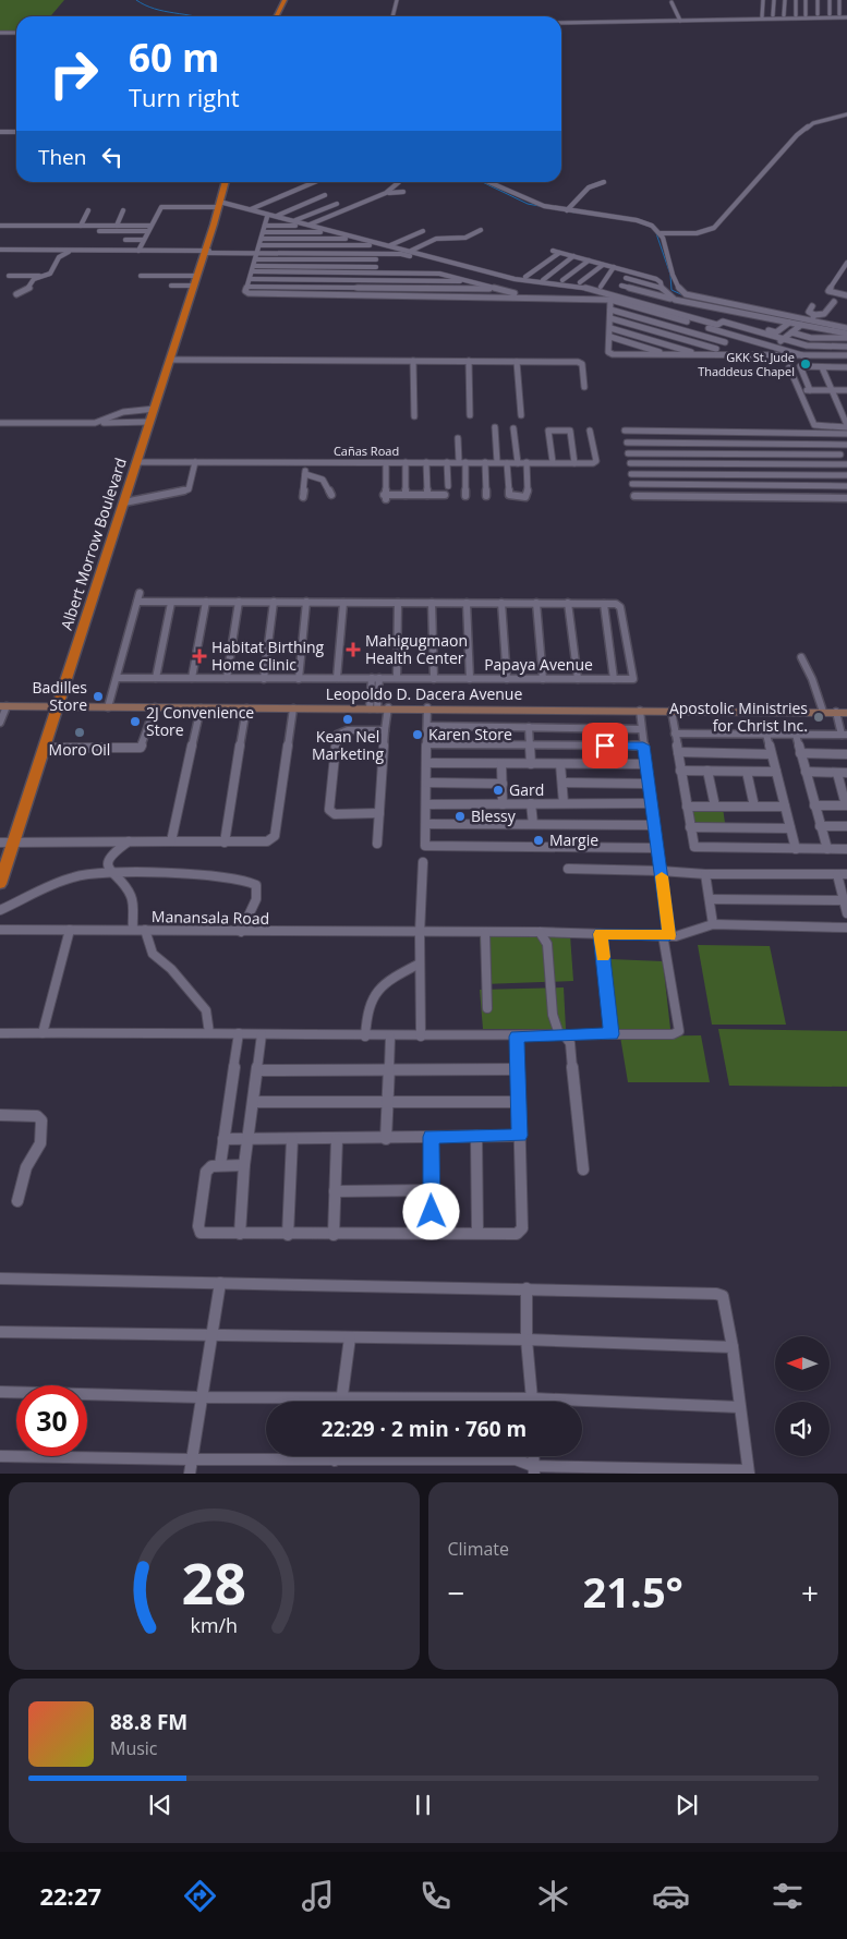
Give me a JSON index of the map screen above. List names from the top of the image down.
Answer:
{
  "streets": {
    "highway": ["Albert Morrow Boulevard"],
    "main road": ["Leopoldo D. Dacera Avenue"],
    "street": ["Cañas Road", "Papaya Avenue", "Manansala Road"]
  },
  "crossings": [
    ["Cañas Road", "Albert Morrow Boulevard"],
    ["Albert Morrow Boulevard", "Leopoldo D. Dacera Avenue"]
  ],
  "places": {
    "other": [
      "GKK St. Jude Thaddeus Chapel",
      "Badilles Store",
      "Apostolic Ministries for Christ Inc.",
      "Kean Nel Marketing",
      "2J Convenience Store",
      "Moro Oil",
      "Karen Store",
      "Gard",
      "Blessy",
      "Margie"
    ],
    "health": ["Mahigugmaon Health Center", "Habitat Birthing Home Clinic"]
  },
  "north": "left",
  "page": {
    "turn": ["60 m", "Turn right"],
    "then": "Then",
    "limit": "30",
    "trip": "22:29 · 2 min · 760 m",
    "tile": "Climate",
    "heat": ["−", "21.5°", "+"],
    "song": ["88.8 FM", "Music"],
    "tabs": "22:27",
    "gauge": ["28", "km/h"]
  }
}
